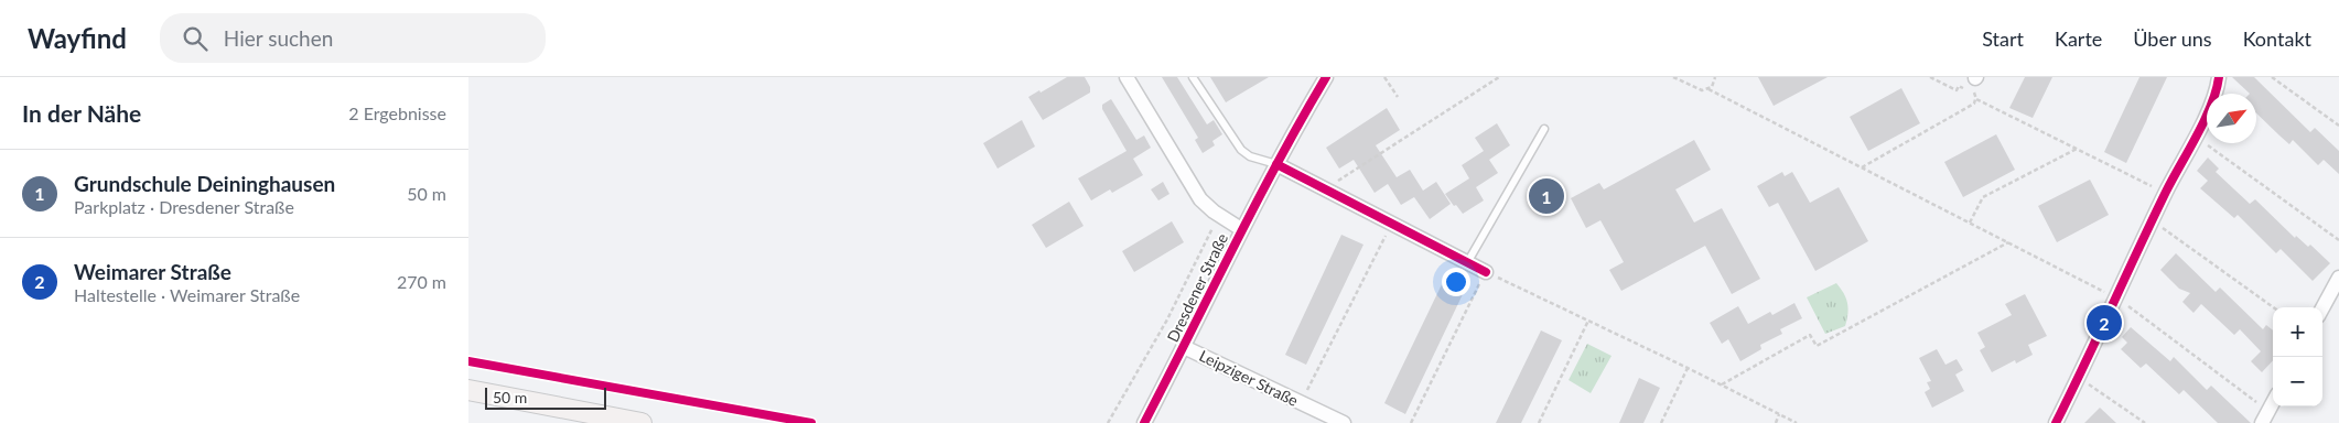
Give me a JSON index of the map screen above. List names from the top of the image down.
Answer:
{
  "streets": {
    "street": ["Dresdener Straße", "Leipziger Straße"]
  },
  "crossings": [
    ["Dresdener Straße", "Leipziger Straße"]
  ],
  "scale_bar": "50 m",
  "north": "top right",
  "page": {
    "header": "Wayfind",
    "search": "Hier suchen",
    "nav": [
      "Start",
      "Karte",
      "Über uns",
      "Kontakt"
    ],
    "heading": ["In der Nähe", "2 Ergebnisse"],
    "list": [
      {
        "mark": "1",
        "name": "Grundschule Deininghausen",
        "note": "Parkplatz · Dresdener Straße",
        "value": "50 m"
      },
      {
        "mark": "2",
        "name": "Weimarer Straße",
        "note": "Haltestelle · Weimarer Straße",
        "value": "270 m"
      }
    ],
    "pins": ["1", "2"],
    "map_buttons": ["+", "−"],
    "scale": "50 m"
  }
}
